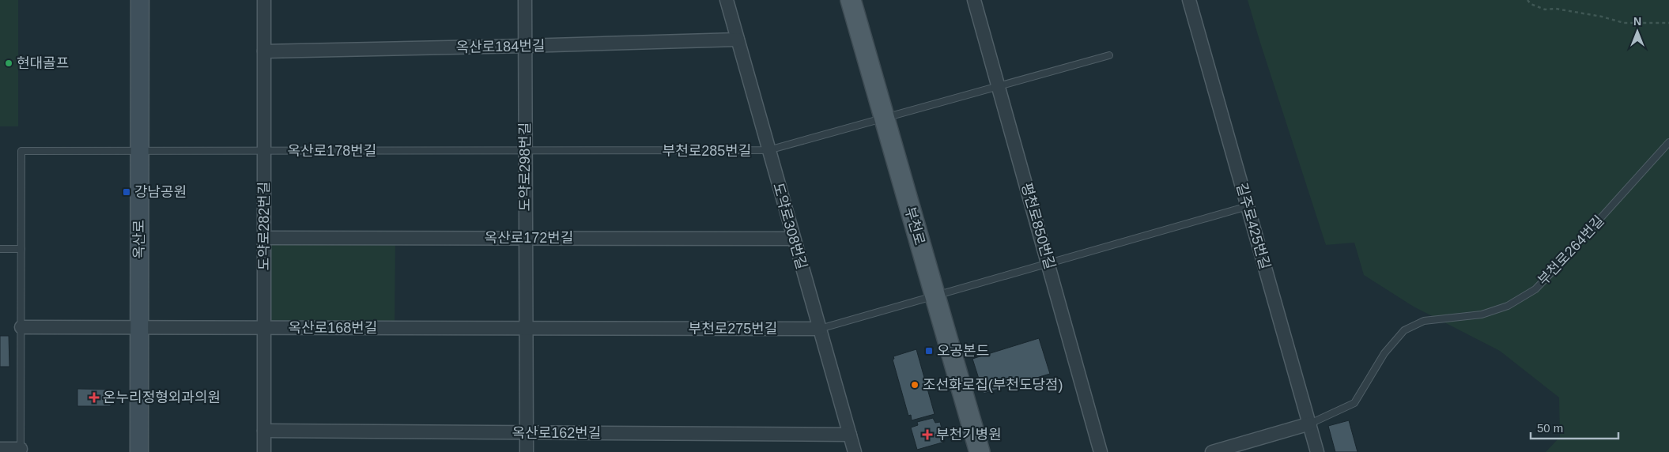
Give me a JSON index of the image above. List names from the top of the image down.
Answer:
{
  "streets": {
    "main road": ["부천로"],
    "street": [
      "옥산로184번길",
      "도약로298번길",
      "도약로282번길",
      "도약로308번길",
      "평천로850번길",
      "길주로425번길",
      "옥산로172번길",
      "옥산로",
      "부천로264번길",
      "옥산로168번길",
      "부천로275번길",
      "옥산로162번길"
    ],
    "lane": ["옥산로178번길", "부천로285번길"]
  },
  "crossings": [
    ["옥산로184번길", "도약로298번길"],
    ["옥산로184번길", "도약로282번길"],
    ["옥산로184번길", "도약로308번길"],
    ["옥산로178번길", "부천로285번길"],
    ["옥산로178번길", "도약로298번길"],
    ["옥산로178번길", "도약로282번길"],
    ["옥산로178번길", "옥산로"],
    ["부천로285번길", "도약로298번길"],
    ["부천로285번길", "도약로308번길"],
    ["부천로285번길", "부천로"],
    ["부천로285번길", "평천로850번길"],
    ["도약로298번길", "옥산로172번길"],
    ["도약로298번길", "옥산로168번길"],
    ["도약로298번길", "부천로275번길"],
    ["도약로298번길", "옥산로162번길"],
    ["도약로282번길", "옥산로172번길"],
    ["도약로282번길", "옥산로168번길"],
    ["도약로282번길", "옥산로162번길"],
    ["도약로308번길", "옥산로172번길"],
    ["도약로308번길", "부천로275번길"],
    ["도약로308번길", "옥산로162번길"],
    ["부천로", "부천로275번길"],
    ["평천로850번길", "부천로275번길"],
    ["길주로425번길", "부천로264번길"],
    ["길주로425번길", "부천로275번길"],
    ["옥산로", "옥산로168번길"],
    ["옥산로168번길", "부천로275번길"]
  ],
  "places": {
    "other": ["현대골프", "조선화로집(부천도당점)"],
    "transit": ["강남공원", "오공본드"],
    "health": ["온누리정형외과의원", "부천기병원"]
  },
  "scale_bar": "50 m",
  "north": "top"
}
